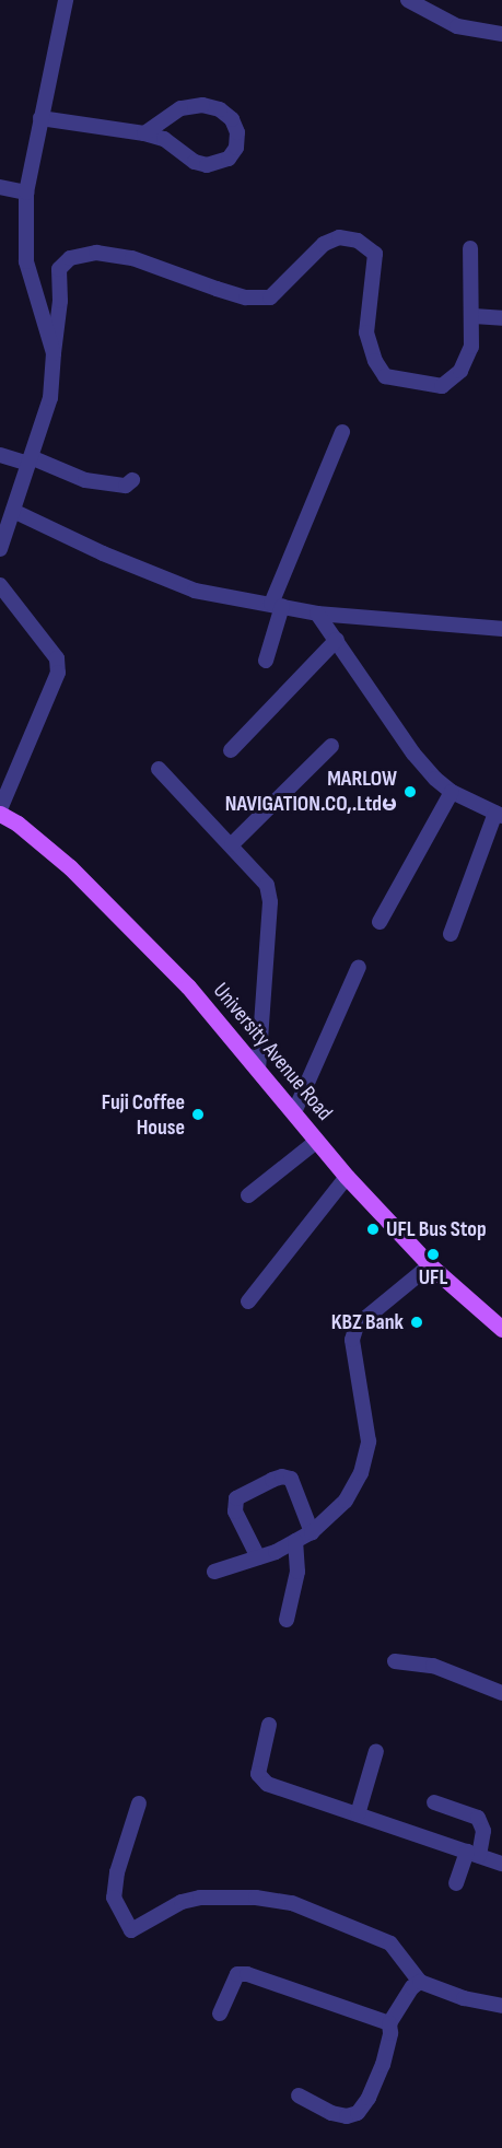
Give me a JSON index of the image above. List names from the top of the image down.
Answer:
{
  "streets": {
    "main road": ["University Avenue Road"]
  },
  "places": [
    "MARLOW NAVIGATION.CO,.Ltdမ",
    "Fuji Coffee House",
    "UFL Bus Stop",
    "UFL",
    "KBZ Bank"
  ]
}
